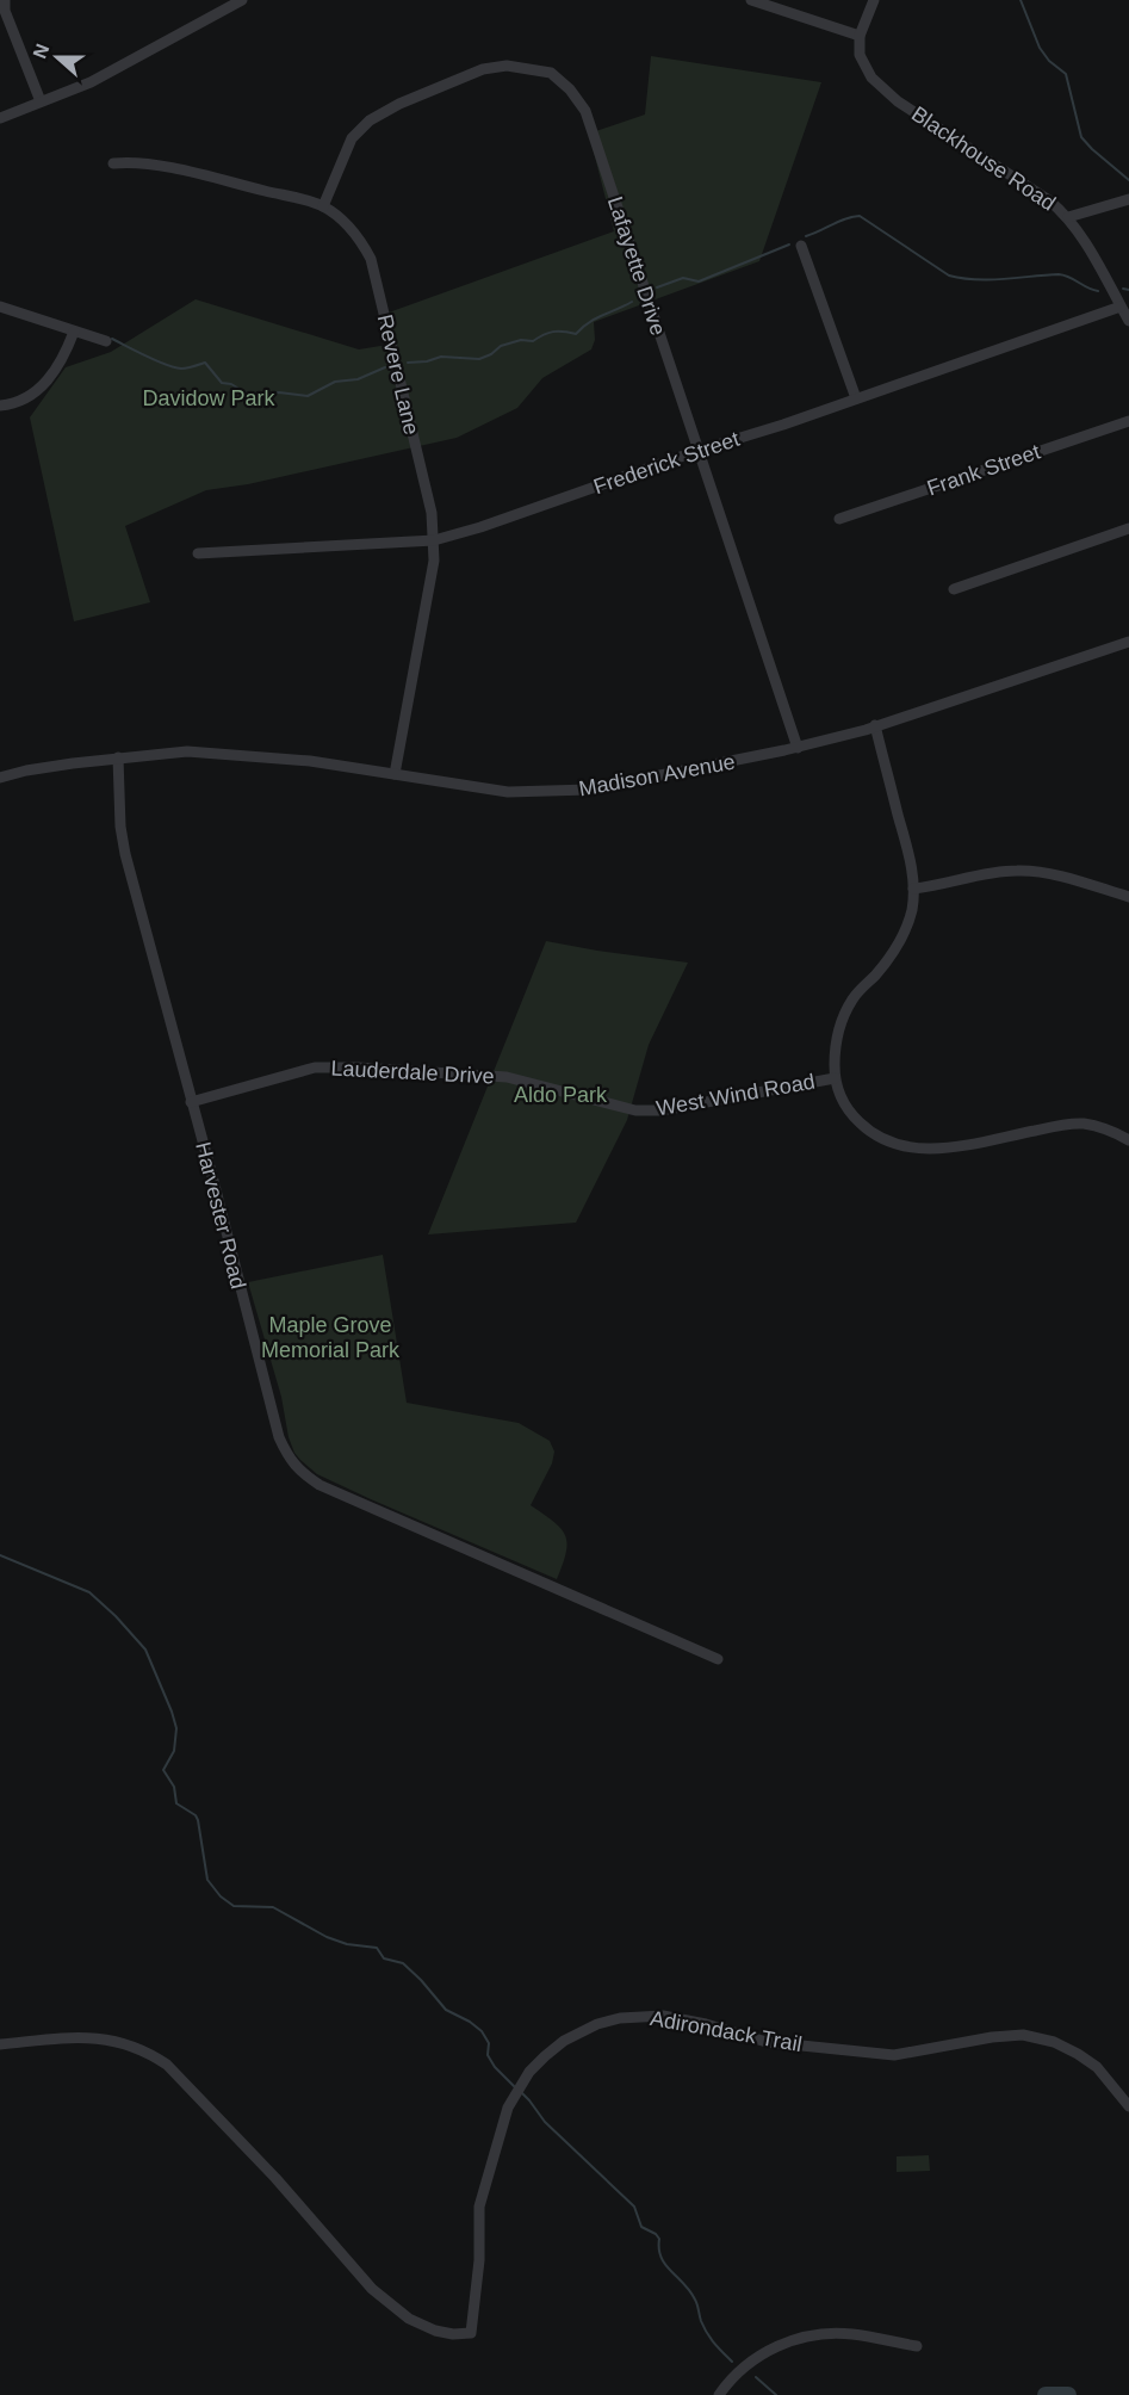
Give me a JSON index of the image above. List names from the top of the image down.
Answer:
{
  "streets": {
    "street": [
      "Blackhouse Road",
      "Lafayette Drive",
      "Revere Lane",
      "Frederick Street",
      "Frank Street",
      "Madison Avenue",
      "Lauderdale Drive",
      "West Wind Road",
      "Harvester Road",
      "Adirondack Trail"
    ]
  },
  "crossings": [
    ["Blackhouse Road", "Frederick Street"],
    ["Lafayette Drive", "Revere Lane"],
    ["Lafayette Drive", "Frederick Street"],
    ["Lafayette Drive", "Madison Avenue"],
    ["Revere Lane", "Frederick Street"],
    ["Revere Lane", "Madison Avenue"],
    ["Madison Avenue", "Harvester Road"],
    ["Lauderdale Drive", "West Wind Road"],
    ["Lauderdale Drive", "Harvester Road"]
  ],
  "parks": ["Davidow Park", "Aldo Park", "Maple Grove Memorial Park"],
  "north": "left"
}
